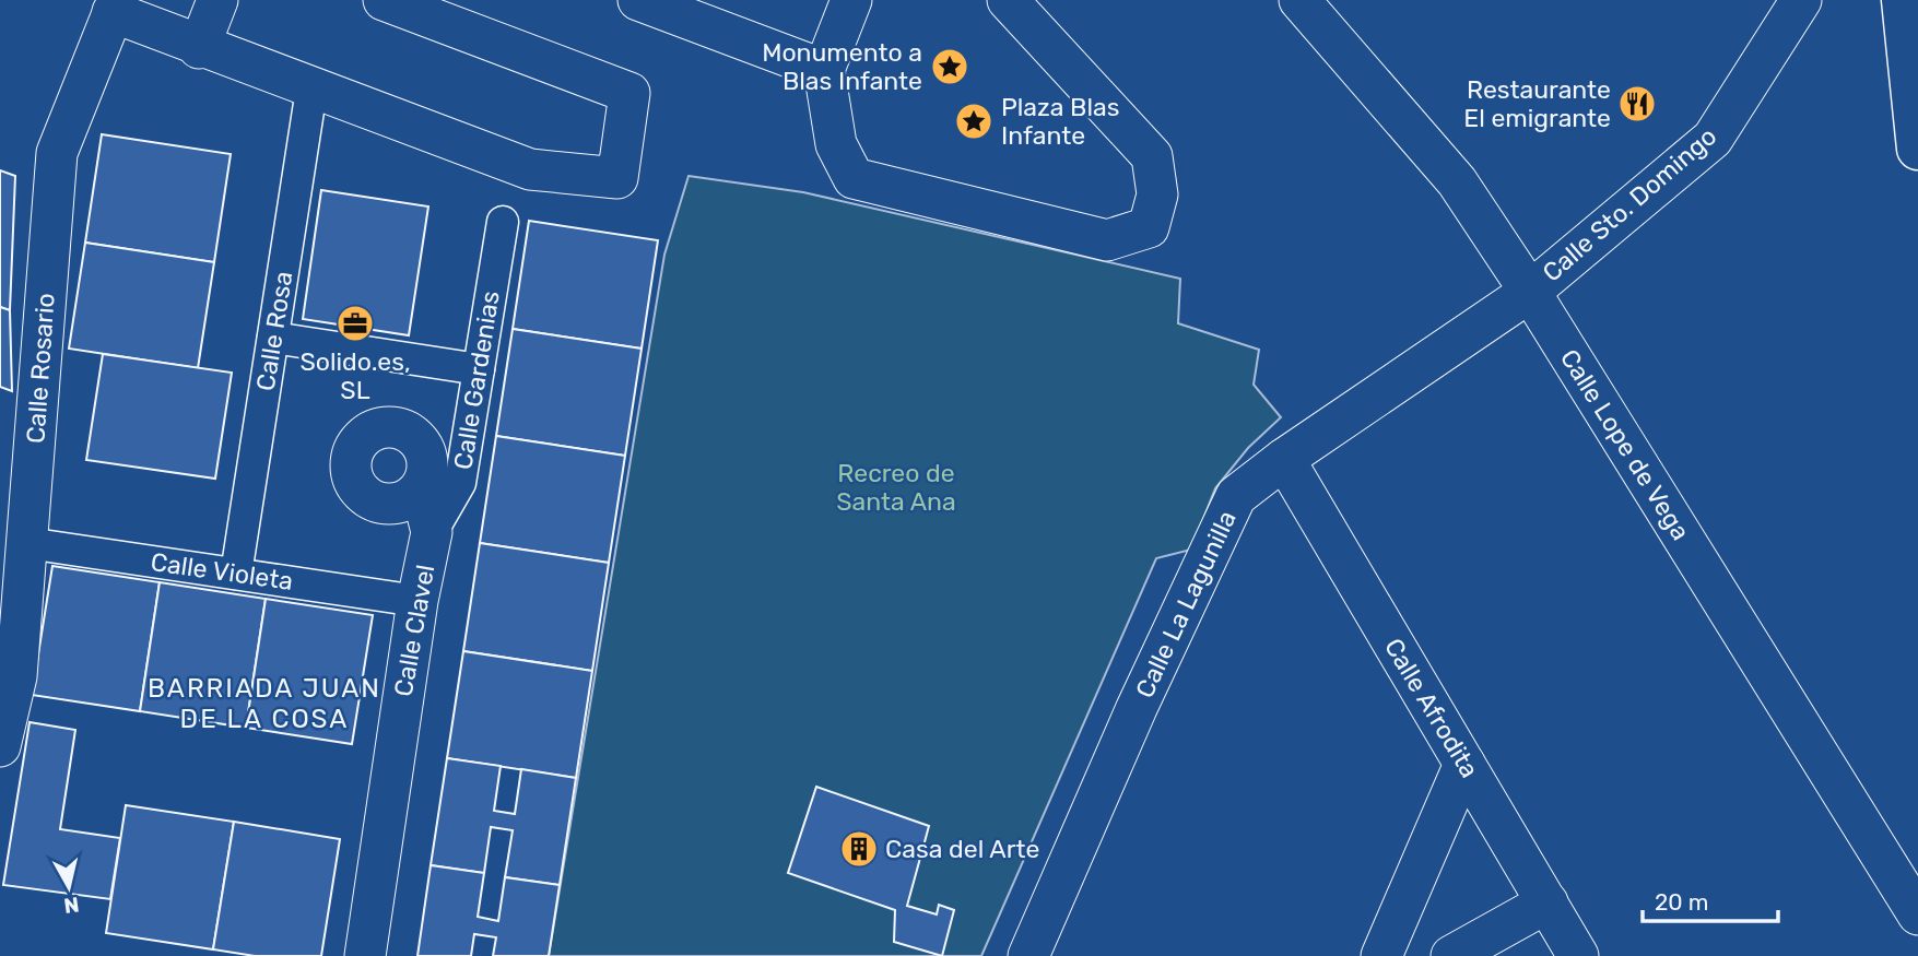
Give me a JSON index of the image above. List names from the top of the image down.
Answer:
{
  "streets": {
    "street": [
      "Calle Sto. Domingo",
      "Calle Rosa",
      "Calle Rosario",
      "Calle Gardenias",
      "Calle Lope de Vega",
      "Calle Violeta",
      "Calle La Lagunilla",
      "Calle Clavel",
      "Calle Afrodita"
    ]
  },
  "crossings": [
    ["Calle Sto. Domingo", "Calle Lope de Vega"],
    ["Calle Sto. Domingo", "Calle La Lagunilla"],
    ["Calle Rosa", "Calle Violeta"],
    ["Calle Rosario", "Calle Violeta"],
    ["Calle Gardenias", "Calle Clavel"],
    ["Calle Lope de Vega", "Calle La Lagunilla"],
    ["Calle Violeta", "Calle Clavel"],
    ["Calle La Lagunilla", "Calle Afrodita"]
  ],
  "districts": ["BARRIADA JUAN DE LA COSA"],
  "parks": ["Recreo de Santa Ana"],
  "places": {
    "place": ["Monumento a Blas Infante", "Plaza Blas Infante"],
    "restaurant": ["Restaurante El emigrante"],
    "office": ["Solido.es, SL"],
    "building": ["Casa del Arte"]
  },
  "scale_bar": "20 m",
  "north": "bottom"
}
